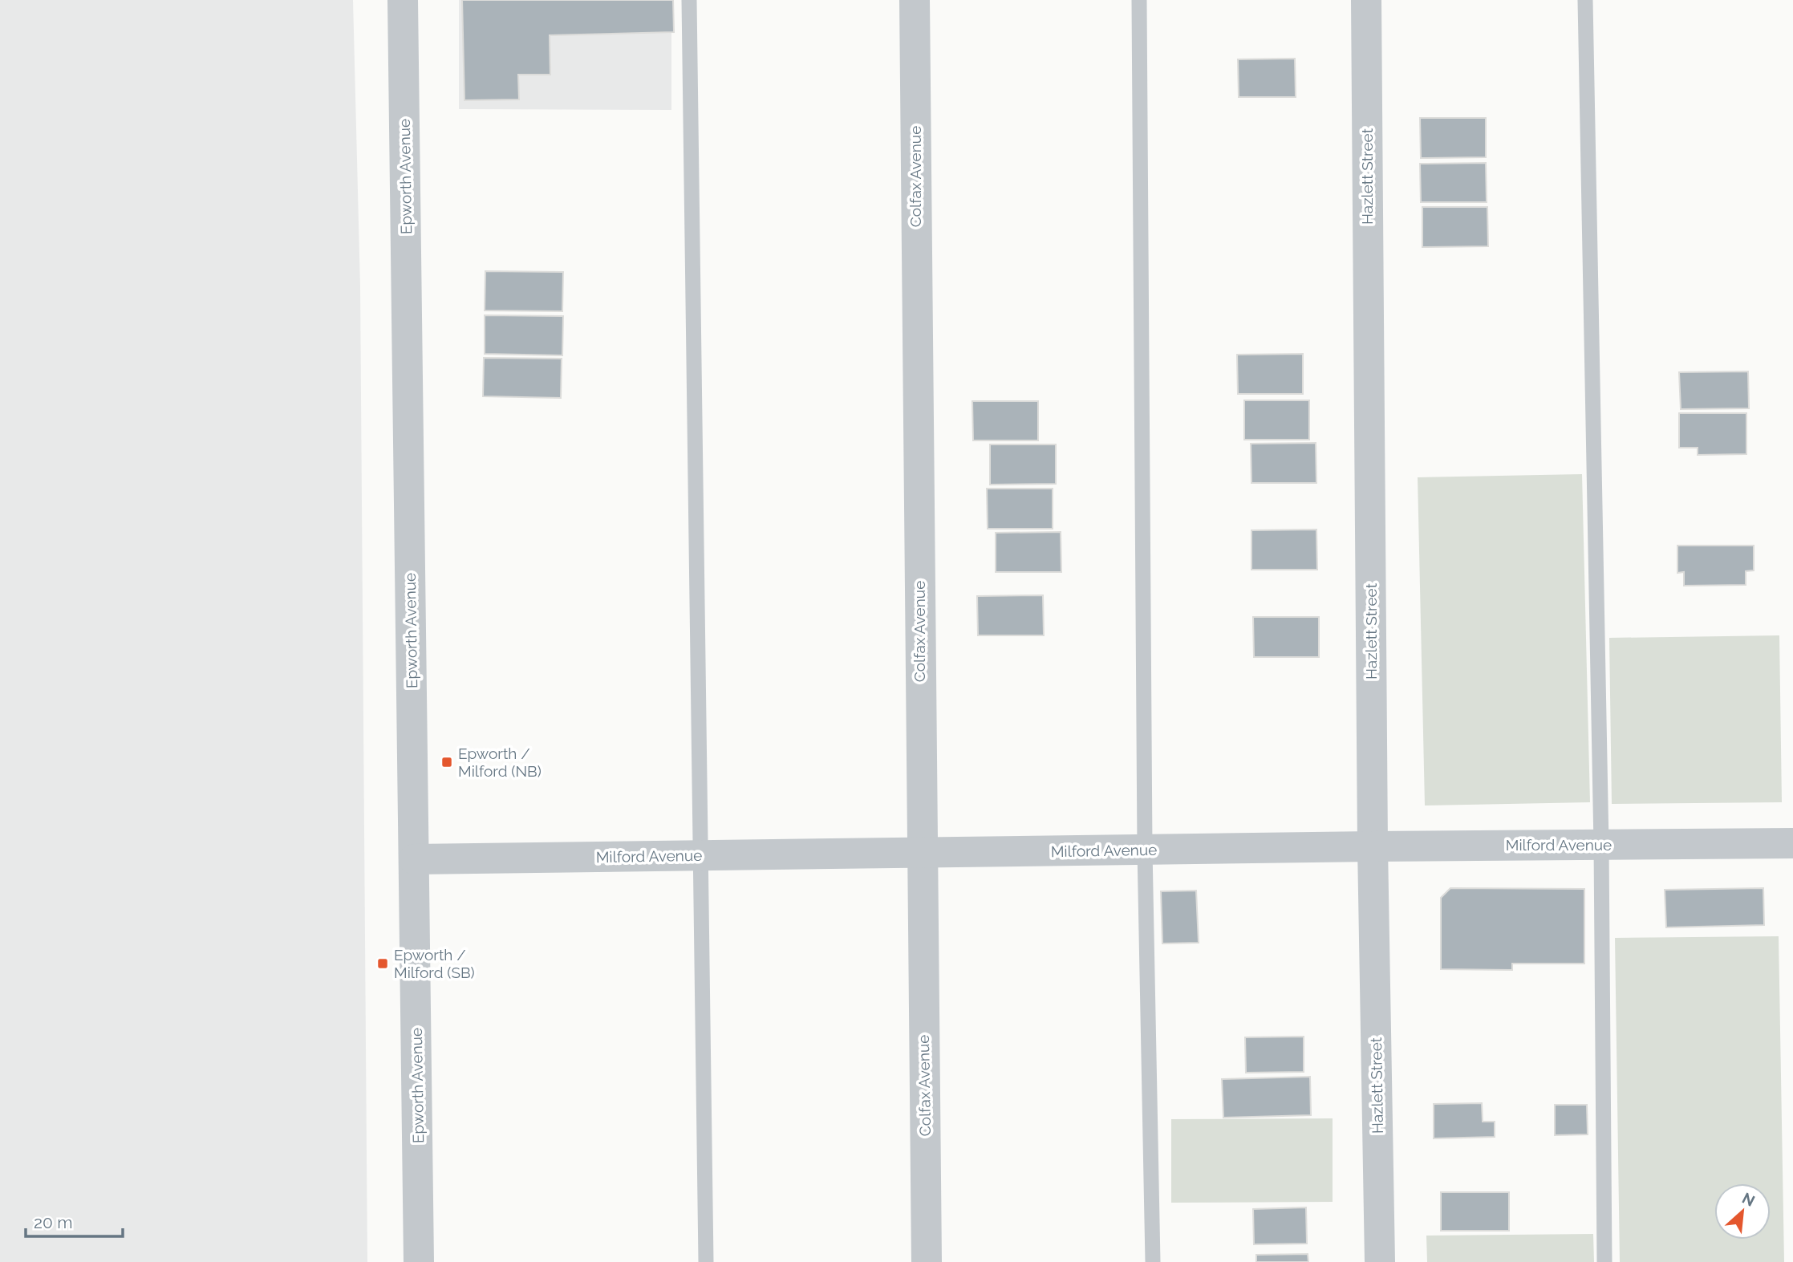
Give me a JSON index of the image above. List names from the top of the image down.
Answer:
{
  "streets": {
    "street": [
      "Epworth Avenue",
      "Colfax Avenue",
      "Hazlett Street",
      "Milford Avenue"
    ]
  },
  "crossings": [
    ["Epworth Avenue", "Milford Avenue"],
    ["Colfax Avenue", "Milford Avenue"],
    ["Hazlett Street", "Milford Avenue"]
  ],
  "places": {
    "transit": ["Epworth / Milford (NB)", "Epworth / Milford (SB)"]
  },
  "scale_bar": "20 m",
  "north": "top right"
}
